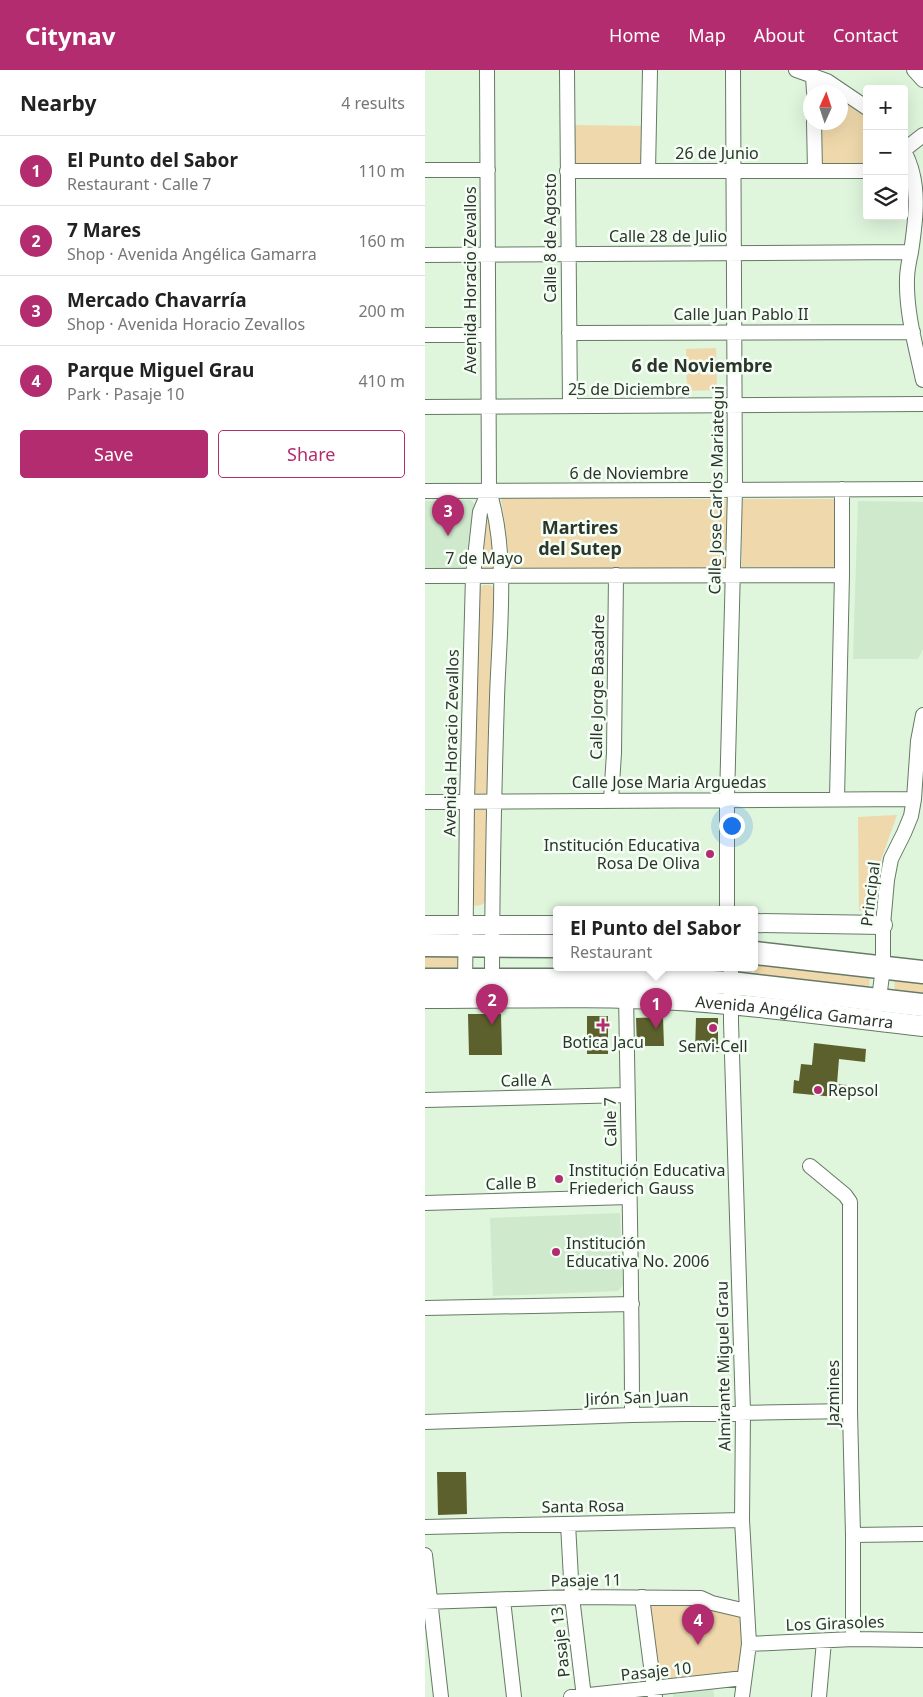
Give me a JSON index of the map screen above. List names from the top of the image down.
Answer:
{
  "streets": {
    "main road": ["Avenida Angélica Gamarra"],
    "street": [
      "26 de Junio",
      "Calle 28 de Julio",
      "Calle 8 de Agosto",
      "Avenida Horacio Zevallos",
      "Calle Juan Pablo II",
      "25 de Diciembre",
      "6 de Noviembre",
      "Calle Jose Carlos Mariategui",
      "7 de Mayo",
      "Calle Jorge Basadre",
      "Calle Jose Maria Arguedas",
      "Principal",
      "Calle A",
      "Calle 7",
      "Calle B",
      "Almirante Miguel Grau",
      "Jazmines",
      "Jirón San Juan",
      "Santa Rosa",
      "Pasaje 11",
      "Los Girasoles",
      "Pasaje 13",
      "Pasaje 10"
    ]
  },
  "crossings": [
    ["26 de Junio", "Calle 8 de Agosto"],
    ["26 de Junio", "Calle Jose Carlos Mariategui"],
    ["Calle 28 de Julio", "Calle 8 de Agosto"],
    ["Calle 28 de Julio", "Avenida Horacio Zevallos"],
    ["Calle 28 de Julio", "Calle Jose Carlos Mariategui"],
    ["Calle 8 de Agosto", "Calle Juan Pablo II"],
    ["Calle 8 de Agosto", "25 de Diciembre"],
    ["Avenida Horacio Zevallos", "25 de Diciembre"],
    ["Avenida Horacio Zevallos", "6 de Noviembre"],
    ["Avenida Horacio Zevallos", "7 de Mayo"],
    ["Avenida Horacio Zevallos", "Calle Jose Maria Arguedas"],
    ["Avenida Horacio Zevallos", "Avenida Angélica Gamarra"],
    ["Calle Juan Pablo II", "Calle Jose Carlos Mariategui"],
    ["25 de Diciembre", "Calle Jose Carlos Mariategui"],
    ["6 de Noviembre", "Calle Jose Carlos Mariategui"],
    ["Calle Jose Carlos Mariategui", "7 de Mayo"],
    ["Calle Jose Carlos Mariategui", "Calle Jose Maria Arguedas"],
    ["7 de Mayo", "Calle Jorge Basadre"],
    ["Calle Jorge Basadre", "Calle Jose Maria Arguedas"],
    ["Calle Jose Maria Arguedas", "Principal"],
    ["Principal", "Avenida Angélica Gamarra"],
    ["Avenida Angélica Gamarra", "Calle 7"],
    ["Avenida Angélica Gamarra", "Almirante Miguel Grau"],
    ["Calle A", "Calle 7"],
    ["Calle 7", "Calle B"],
    ["Calle 7", "Jirón San Juan"],
    ["Almirante Miguel Grau", "Jirón San Juan"],
    ["Almirante Miguel Grau", "Santa Rosa"],
    ["Almirante Miguel Grau", "Pasaje 11"],
    ["Almirante Miguel Grau", "Los Girasoles"],
    ["Almirante Miguel Grau", "Pasaje 10"],
    ["Jazmines", "Jirón San Juan"],
    ["Jazmines", "Los Girasoles"],
    ["Santa Rosa", "Pasaje 13"],
    ["Pasaje 11", "Pasaje 13"],
    ["Pasaje 13", "Pasaje 10"]
  ],
  "districts": ["6 de Noviembre", "Martires del Sutep"],
  "places": {
    "other": [
      "Institución Educativa Rosa De Oliva",
      "Servi-Cell",
      "Repsol",
      "Institución Educativa Friederich Gauss",
      "Institución Educativa No. 2006"
    ],
    "health": ["Botica Jacu"]
  },
  "north": "top",
  "page": {
    "header": "Citynav",
    "nav": [
      "Home",
      "Map",
      "About",
      "Contact"
    ],
    "heading": ["Nearby", "4 results"],
    "map_buttons": ["+", "−"],
    "list": [
      {
        "mark": "1",
        "name": "El Punto del Sabor",
        "note": "Restaurant · Calle 7",
        "value": "110 m"
      },
      {
        "mark": "2",
        "name": "7 Mares",
        "note": "Shop · Avenida Angélica Gamarra",
        "value": "160 m"
      },
      {
        "mark": "3",
        "name": "Mercado Chavarría",
        "note": "Shop · Avenida Horacio Zevallos",
        "value": "200 m"
      },
      {
        "mark": "4",
        "name": "Parque Miguel Grau",
        "note": "Park · Pasaje 10",
        "value": "410 m"
      }
    ],
    "buttons": ["Save", "Share"],
    "pins": [
      "3",
      "2",
      "1",
      "4"
    ],
    "popup": ["El Punto del Sabor", "Restaurant"]
  }
}
